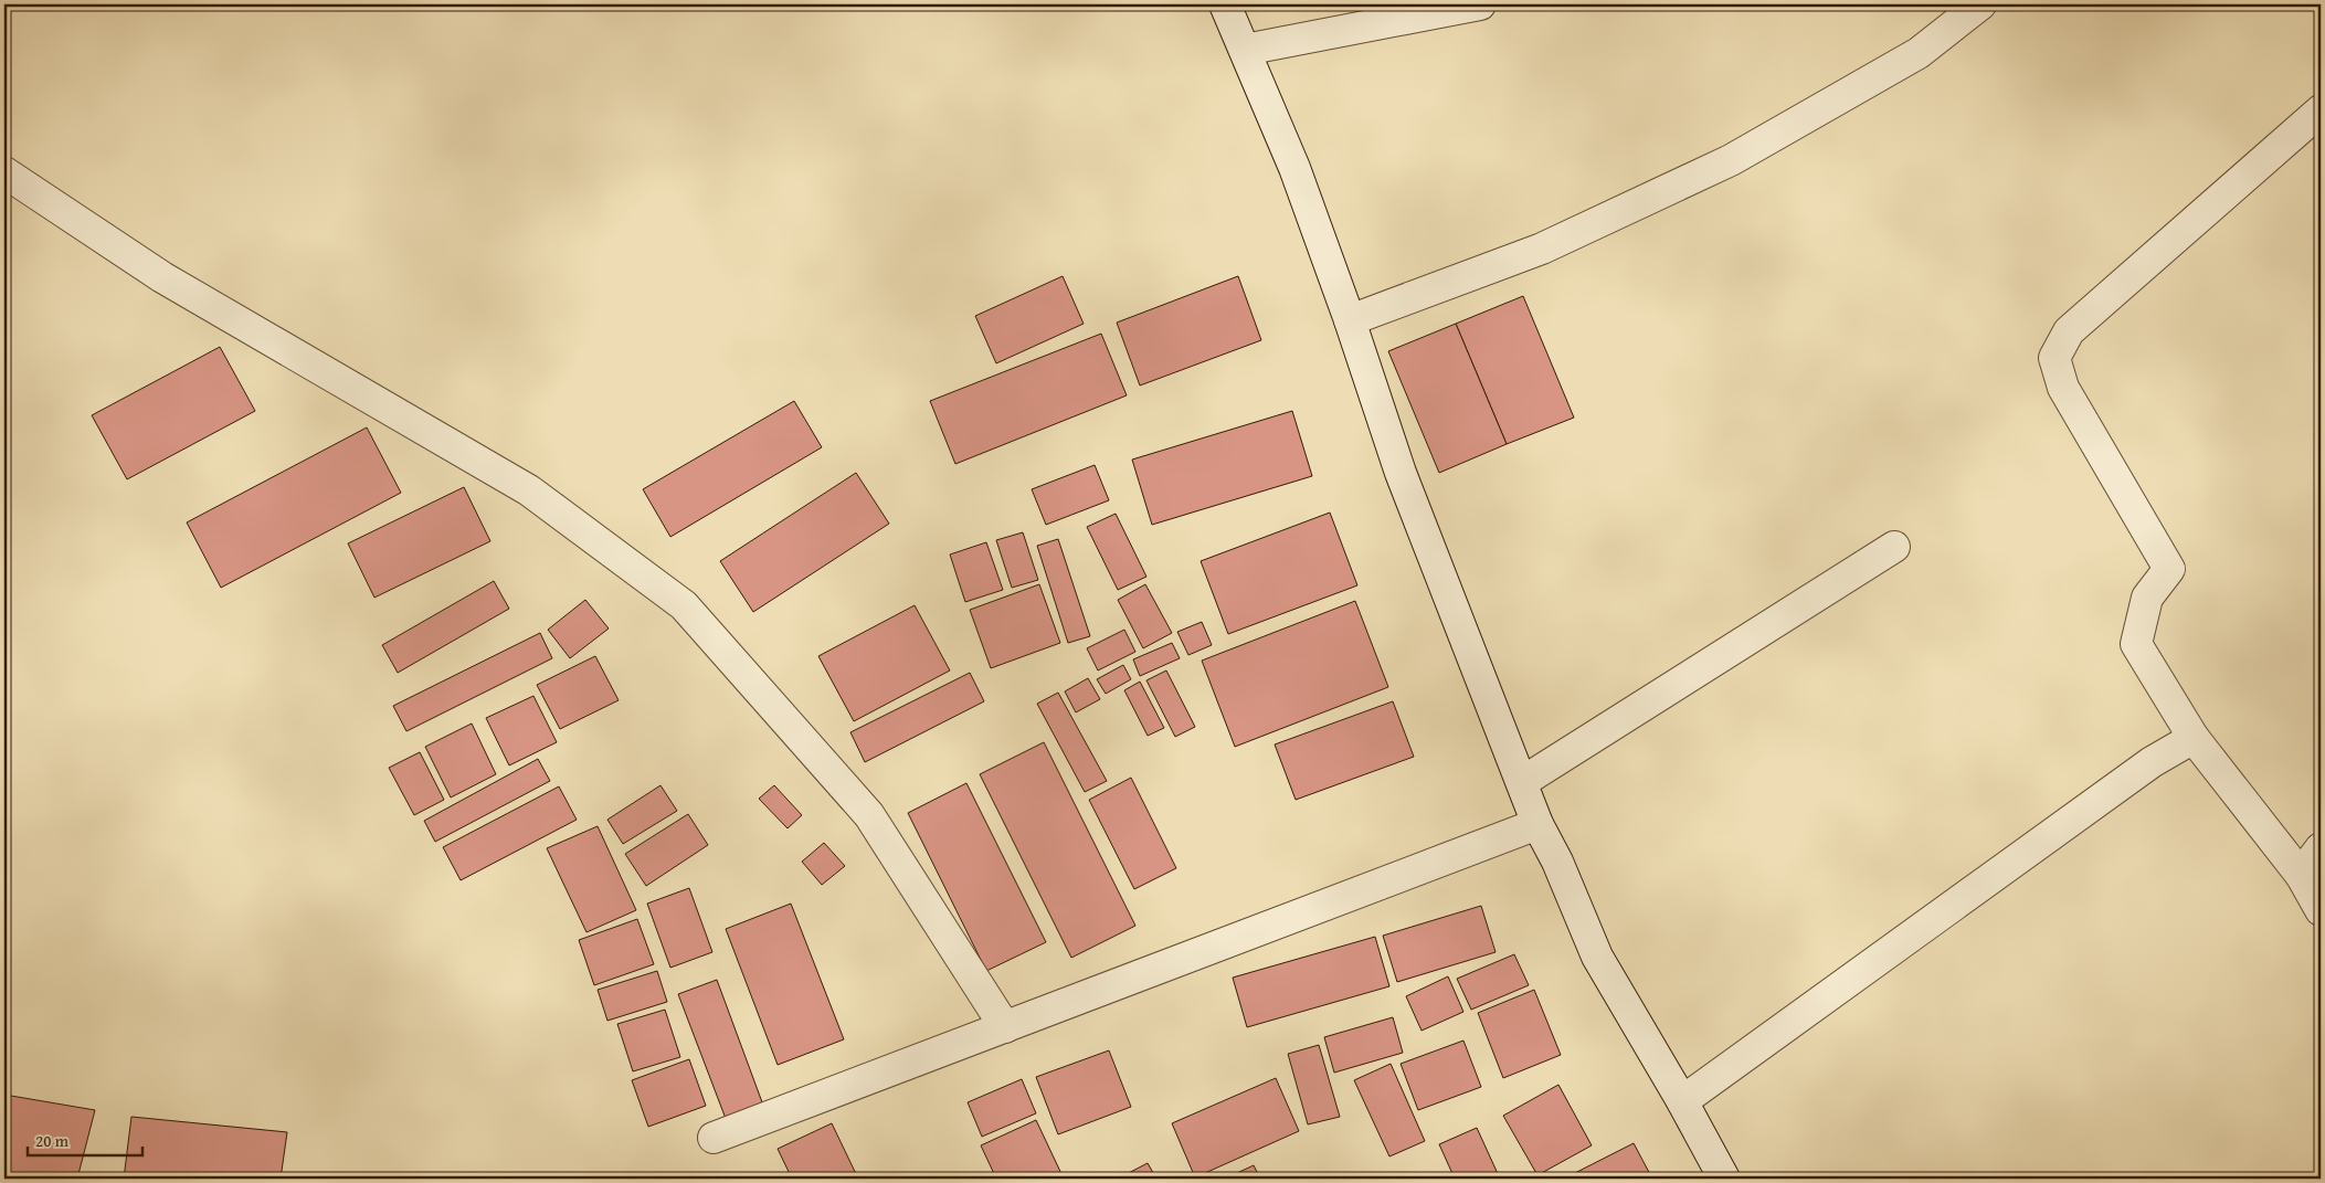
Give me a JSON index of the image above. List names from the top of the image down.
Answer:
{
  "scale_bar": "20 m"
}
